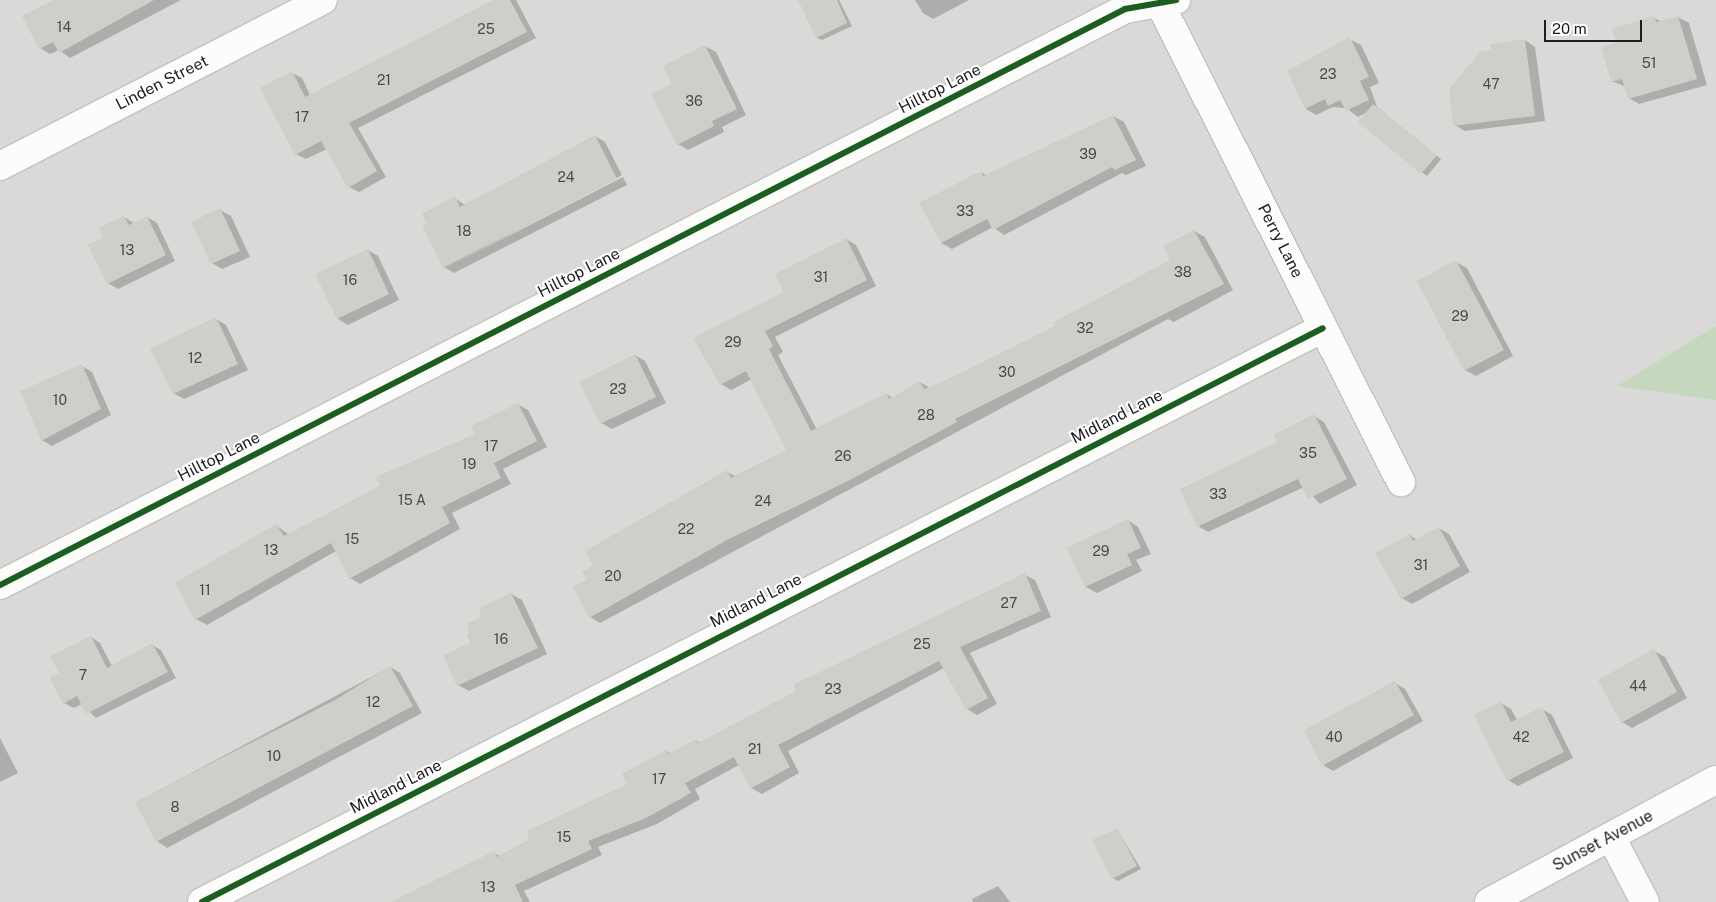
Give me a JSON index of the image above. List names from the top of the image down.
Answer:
{
  "streets": {
    "street": [
      "Linden Street",
      "Hilltop Lane",
      "Perry Lane",
      "Midland Lane",
      "Sunset Avenue"
    ]
  },
  "crossings": [
    ["Hilltop Lane", "Perry Lane"],
    ["Perry Lane", "Midland Lane"]
  ],
  "house_numbers": [
    "14",
    "25",
    "51",
    "23",
    "21",
    "47",
    "36",
    "17",
    "39",
    "24",
    "33",
    "18",
    "13",
    "38",
    "31",
    "16",
    "29",
    "32",
    "29",
    "12",
    "30",
    "23",
    "10",
    "28",
    "17",
    "35",
    "26",
    "19",
    "33",
    "15 A",
    "24",
    "22",
    "15",
    "13",
    "29",
    "31",
    "20",
    "11",
    "27",
    "16",
    "25",
    "7",
    "44",
    "23",
    "12",
    "40",
    "42",
    "21",
    "10",
    "17",
    "8",
    "15",
    "13"
  ],
  "scale_bar": "20 m"
}
